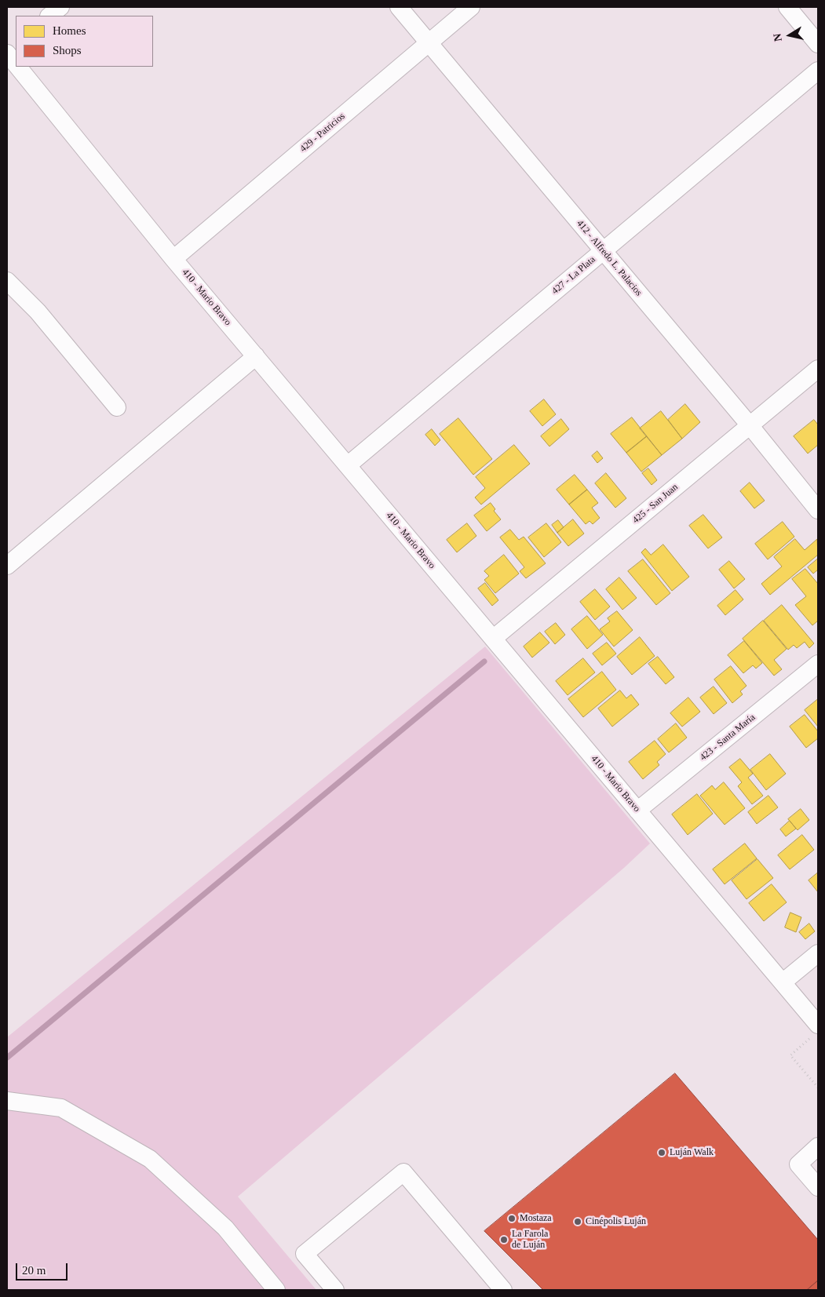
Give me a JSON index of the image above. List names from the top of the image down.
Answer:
{
  "streets": {
    "street": [
      "429 - Patricios",
      "412 - Alfredo L. Palacios",
      "427 - La Plata",
      "410 - Mario Bravo",
      "425 - San Juan",
      "423 - Santa María"
    ]
  },
  "crossings": [
    ["429 - Patricios", "412 - Alfredo L. Palacios"],
    ["429 - Patricios", "410 - Mario Bravo"],
    ["412 - Alfredo L. Palacios", "427 - La Plata"],
    ["412 - Alfredo L. Palacios", "425 - San Juan"],
    ["427 - La Plata", "410 - Mario Bravo"],
    ["410 - Mario Bravo", "425 - San Juan"],
    ["410 - Mario Bravo", "423 - Santa María"]
  ],
  "places": [
    "Luján Walk",
    "Mostaza",
    "Cinépolis Luján",
    "La Farola de Luján"
  ],
  "legend": ["Homes", "Shops"],
  "scale_bar": "20 m",
  "north": "left"
}
